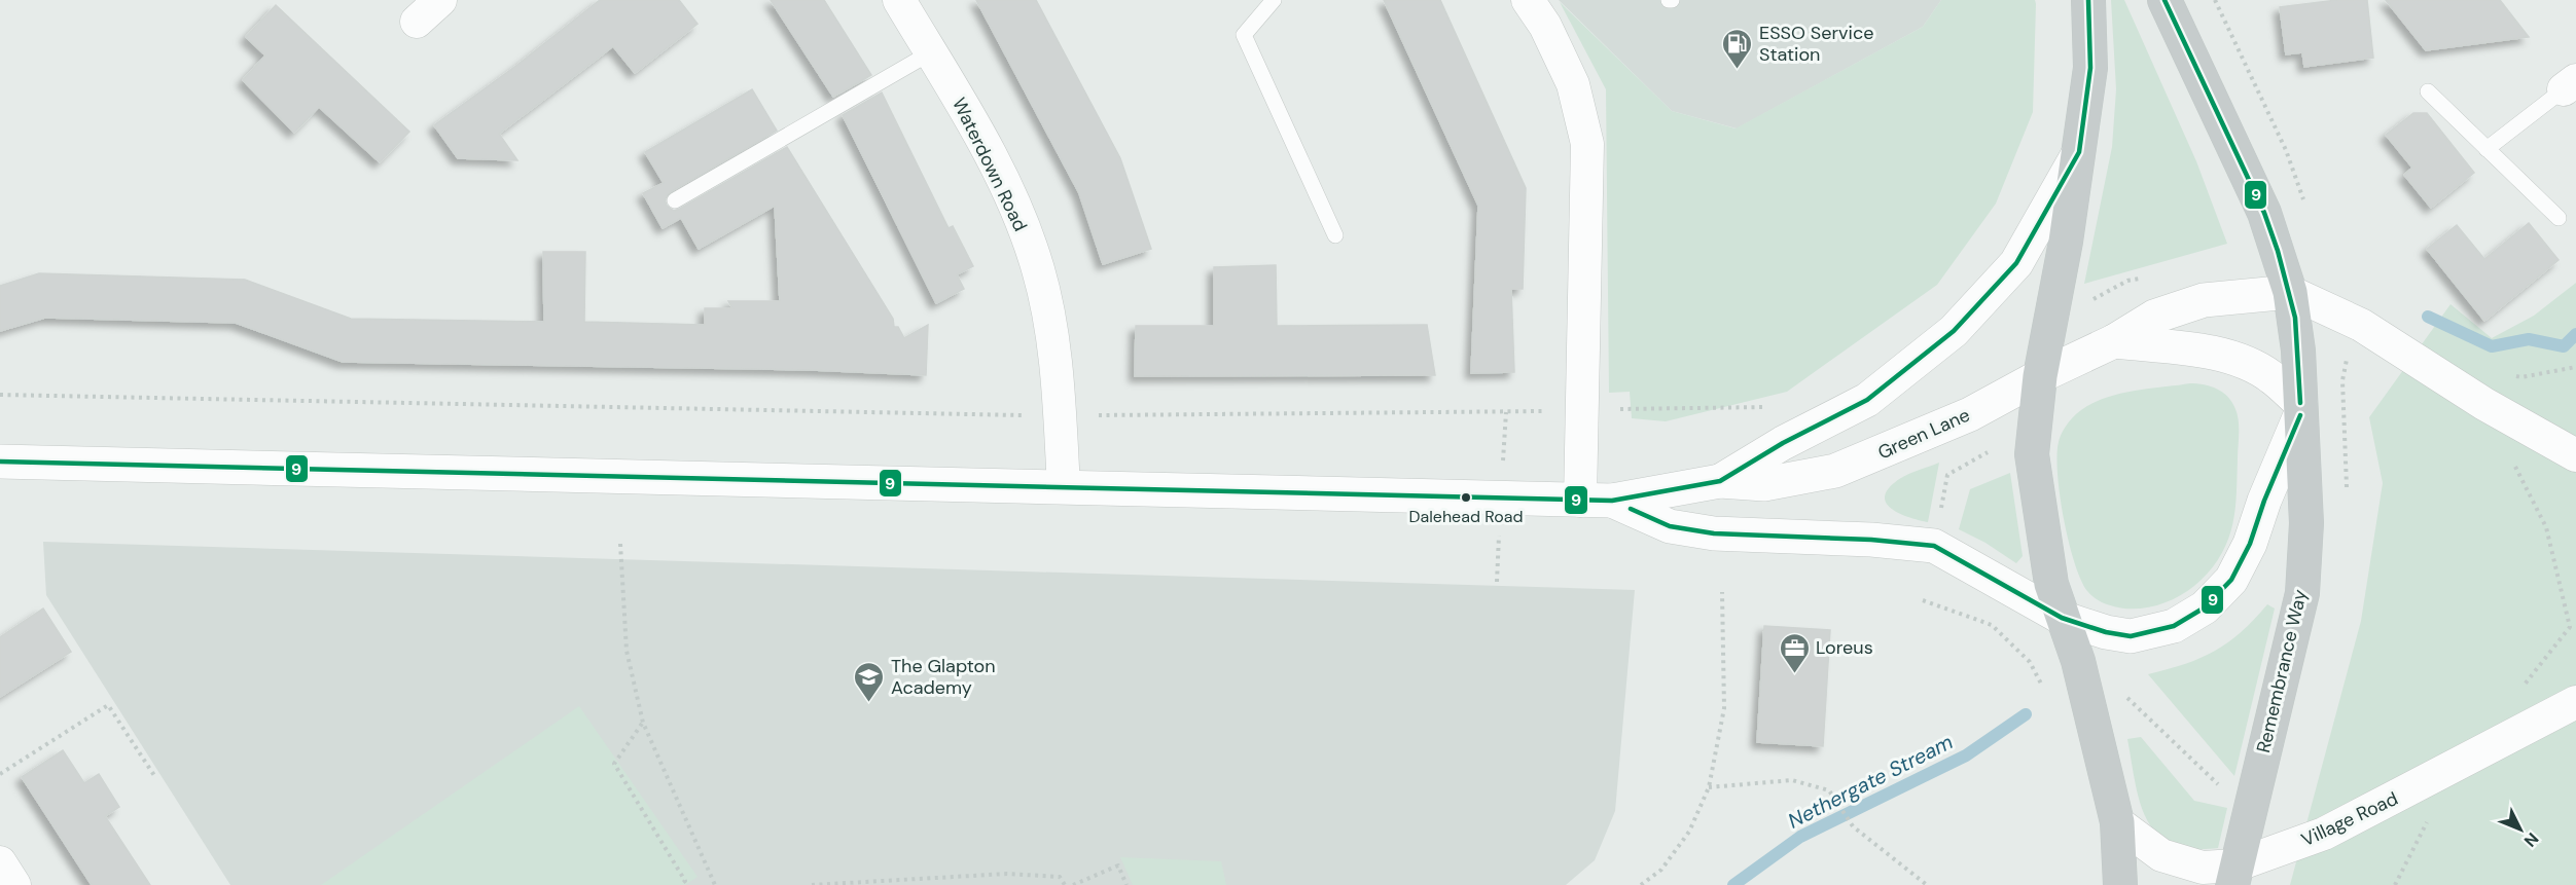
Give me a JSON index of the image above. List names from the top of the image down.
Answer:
{
  "streets": {
    "highway": ["Remembrance Way"],
    "street": ["Waterdown Road", "Green Lane", "Village Road"]
  },
  "crossings": [
    ["Waterdown Road", "Green Lane"],
    ["Green Lane", "Remembrance Way"],
    ["Remembrance Way", "Village Road"]
  ],
  "water": ["Nethergate Stream"],
  "places": {
    "fuel station": ["ESSO Service Station"],
    "other": ["Dalehead Road"],
    "office": ["Loreus"],
    "school or university": ["The Glapton Academy"]
  },
  "lines": ["transit line 9"],
  "north": "bottom right"
}
